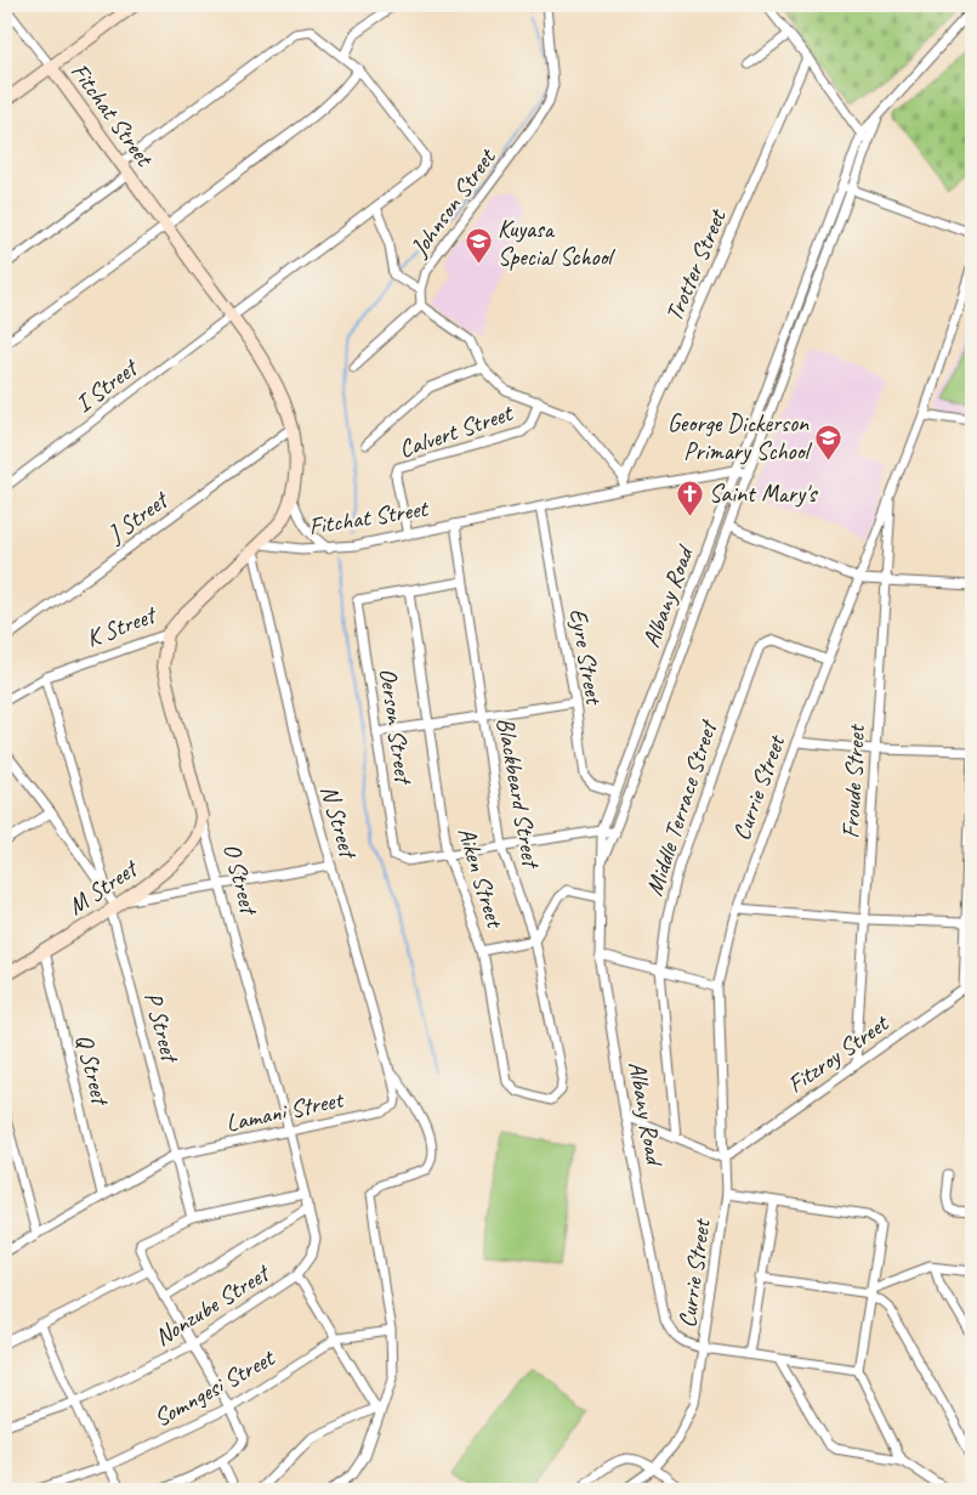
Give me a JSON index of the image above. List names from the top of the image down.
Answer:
{
  "streets": {
    "street": [
      "Fitchat Street",
      "Johnson Street",
      "Trotter Street",
      "I Street",
      "Calvert Street",
      "J Street",
      "Albany Road",
      "K Street",
      "Eyre Street",
      "Oerson Street",
      "Froude Street",
      "Currie Street",
      "Blackbeard Street",
      "Middle Terrace Street",
      "N Street",
      "Aiken Street",
      "O Street",
      "M Street",
      "P Street",
      "Fitzroy Street",
      "Q Street",
      "Lamani Street",
      "Nonzube Street",
      "Somngesi Street"
    ]
  },
  "crossings": [
    ["Fitchat Street", "Trotter Street"],
    ["Fitchat Street", "I Street"],
    ["Fitchat Street", "Calvert Street"],
    ["Fitchat Street", "J Street"],
    ["Fitchat Street", "Albany Road"],
    ["Fitchat Street", "K Street"],
    ["Fitchat Street", "Eyre Street"],
    ["Fitchat Street", "Blackbeard Street"],
    ["Fitchat Street", "N Street"],
    ["Albany Road", "Eyre Street"],
    ["Albany Road", "Currie Street"],
    ["K Street", "N Street"],
    ["K Street", "O Street"],
    ["K Street", "P Street"],
    ["Oerson Street", "Aiken Street"],
    ["Froude Street", "Currie Street"],
    ["Froude Street", "Fitzroy Street"],
    ["Currie Street", "Middle Terrace Street"],
    ["Currie Street", "Fitzroy Street"],
    ["Blackbeard Street", "Aiken Street"],
    ["N Street", "Lamani Street"],
    ["O Street", "M Street"],
    ["O Street", "Lamani Street"],
    ["O Street", "Nonzube Street"],
    ["M Street", "P Street"],
    ["M Street", "Q Street"],
    ["P Street", "Lamani Street"],
    ["Q Street", "Lamani Street"],
    ["Lamani Street", "Nonzube Street"]
  ],
  "places": {
    "school or university": ["Kuyasa Special School", "George Dickerson Primary School"],
    "church": ["Saint Mary's"]
  }
}
